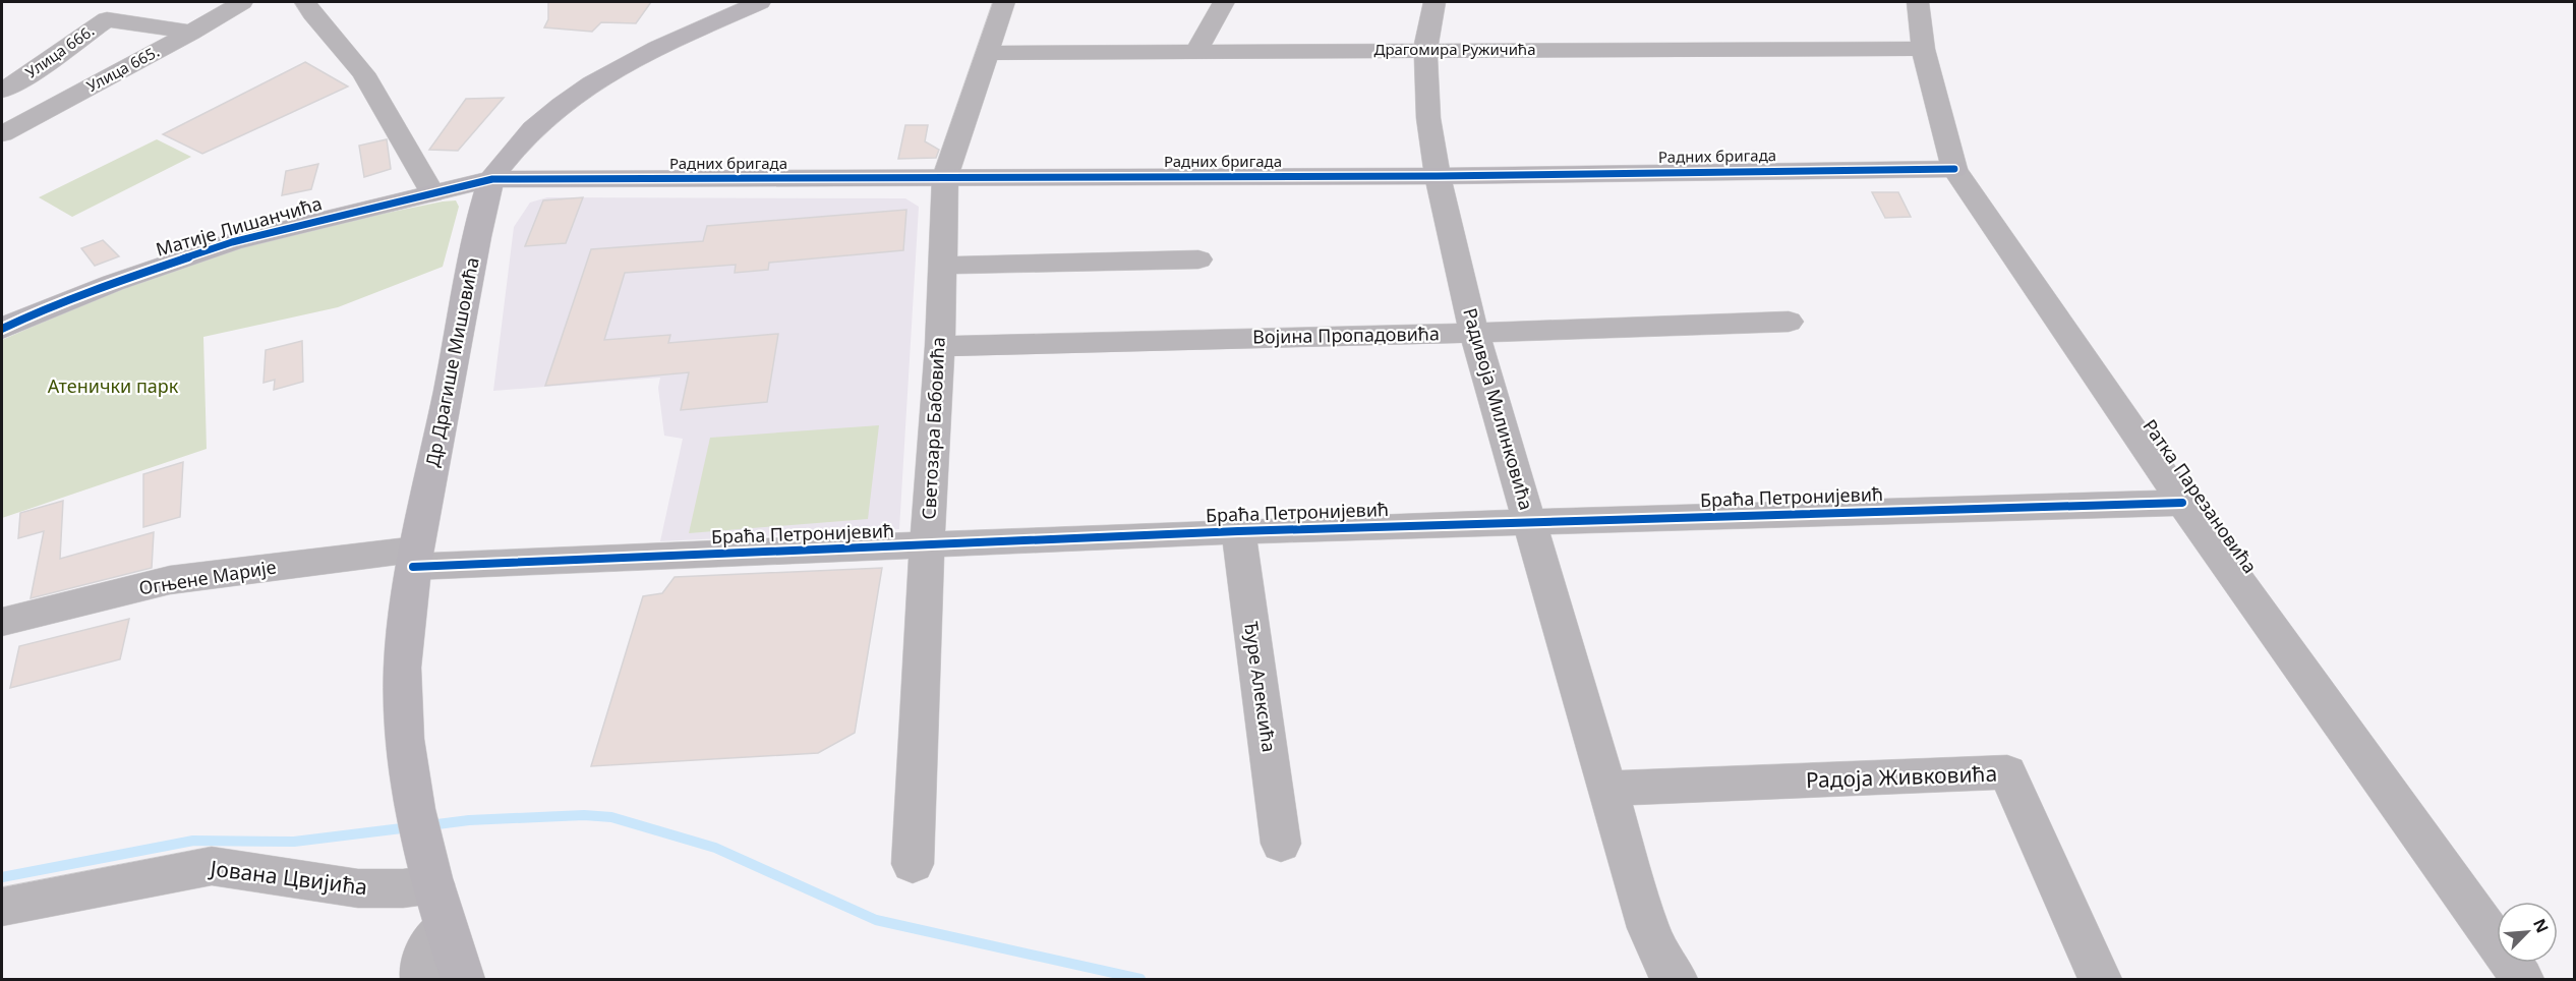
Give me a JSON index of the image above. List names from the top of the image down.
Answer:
{
  "streets": {
    "street": [
      "Драгомира Ружичића",
      "Улица 666.",
      "Улица 665.",
      "Радних бригада",
      "Матије Лишанчића",
      "Војина Пропадовића",
      "Др Драгише Мишовића",
      "Радивоја Милинковића",
      "Светозара Бабовића",
      "Ратка Парезановића",
      "Браћа Петронијевић",
      "Огњене Марије",
      "Ђуре Алексића",
      "Радоја Живковића",
      "Јована Цвијића"
    ]
  },
  "crossings": [
    ["Драгомира Ружичића", "Радивоја Милинковића"],
    ["Драгомира Ружичића", "Светозара Бабовића"],
    ["Драгомира Ружичића", "Ратка Парезановића"],
    ["Улица 666.", "Улица 665."],
    ["Радних бригада", "Матије Лишанчића"],
    ["Радних бригада", "Др Драгише Мишовића"],
    ["Радних бригада", "Радивоја Милинковића"],
    ["Радних бригада", "Светозара Бабовића"],
    ["Радних бригада", "Ратка Парезановића"],
    ["Матије Лишанчића", "Др Драгише Мишовића"],
    ["Војина Пропадовића", "Радивоја Милинковића"],
    ["Војина Пропадовића", "Светозара Бабовића"],
    ["Др Драгише Мишовића", "Браћа Петронијевић"],
    ["Др Драгише Мишовића", "Огњене Марије"],
    ["Др Драгише Мишовића", "Јована Цвијића"],
    ["Радивоја Милинковића", "Браћа Петронијевић"],
    ["Радивоја Милинковића", "Радоја Живковића"],
    ["Светозара Бабовића", "Браћа Петронијевић"],
    ["Ратка Парезановића", "Браћа Петронијевић"],
    ["Браћа Петронијевић", "Огњене Марије"],
    ["Браћа Петронијевић", "Ђуре Алексића"]
  ],
  "parks": ["Атенички парк"],
  "north": "top right"
}
